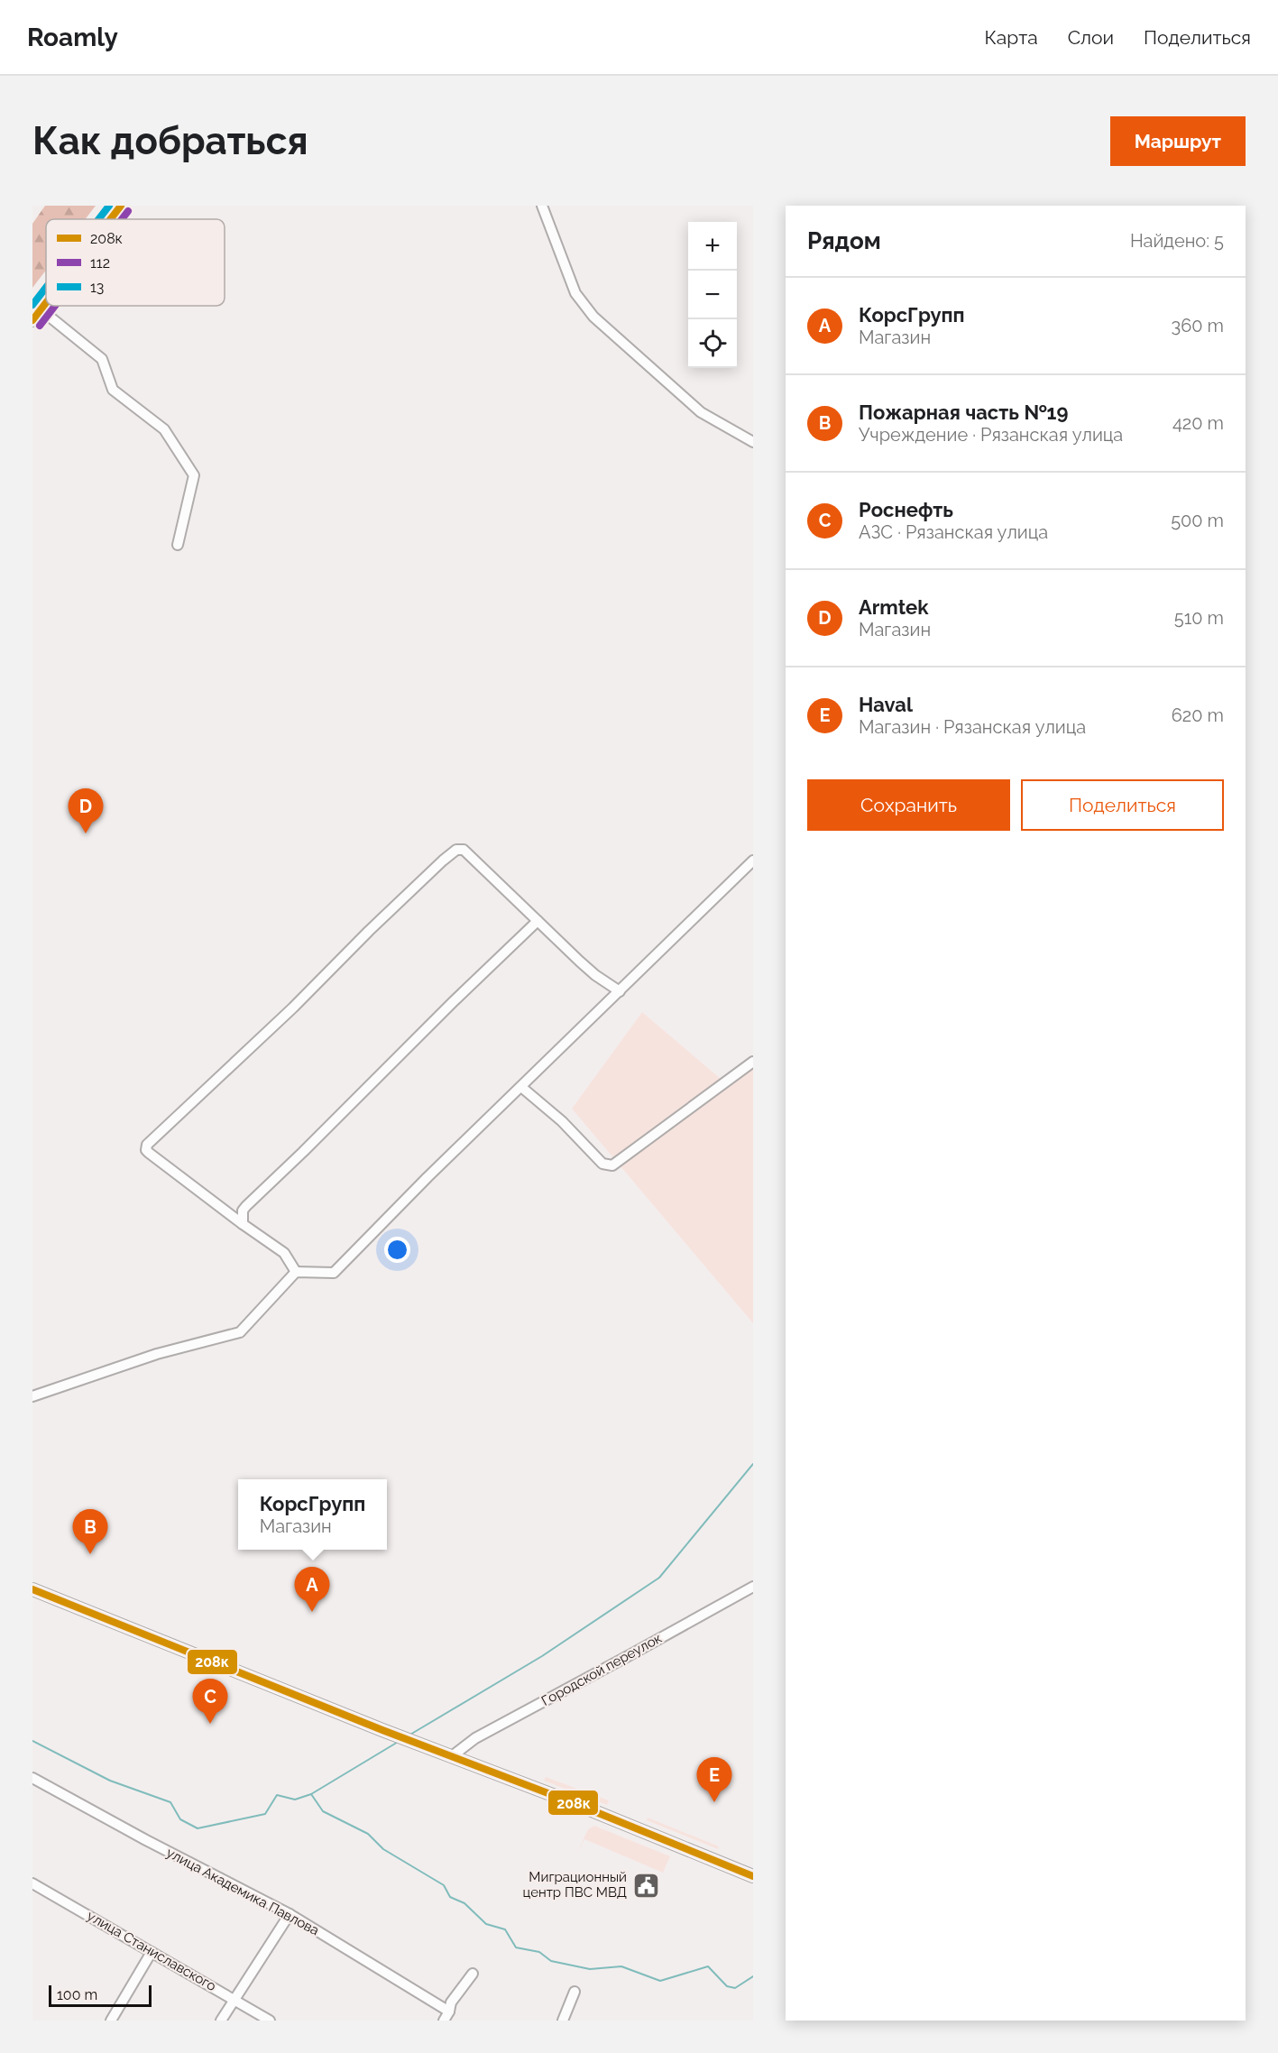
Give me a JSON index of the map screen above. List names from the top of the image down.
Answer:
{
  "streets": {
    "street": ["Городской переулок", "улица Академика Павлова", "улица Станиславского"]
  },
  "places": {
    "public building": ["Миграционный центр ПВС МВД"]
  },
  "lines": ["transit line 208к", "transit line 13", "transit line 112"],
  "legend": ["208к", "112", "13"],
  "scale_bar": "100 m",
  "page": {
    "header": "Roamly",
    "nav": ["Карта", "Слои", "Поделиться"],
    "buttons": [
      "Маршрут",
      ["Сохранить", "Поделиться"]
    ],
    "title": "Как добраться",
    "heading": ["Рядом", "Найдено: 5"],
    "map_buttons": ["+", "−"],
    "list": [
      {
        "mark": "A",
        "name": "КорсГрупп",
        "note": "Магазин",
        "value": "360 m"
      },
      {
        "mark": "B",
        "name": "Пожарная часть №19",
        "note": "Учреждение · Рязанская улица",
        "value": "420 m"
      },
      {
        "mark": "C",
        "name": "Роснефть",
        "note": "АЗС · Рязанская улица",
        "value": "500 m"
      },
      {
        "mark": "D",
        "name": "Armtek",
        "note": "Магазин",
        "value": "510 m"
      },
      {
        "mark": "E",
        "name": "Haval",
        "note": "Магазин · Рязанская улица",
        "value": "620 m"
      }
    ],
    "pins": [
      "D",
      "B",
      "A",
      "C",
      "E"
    ],
    "popup": ["КорсГрупп", "Магазин"],
    "scale": "100 m"
  }
}
